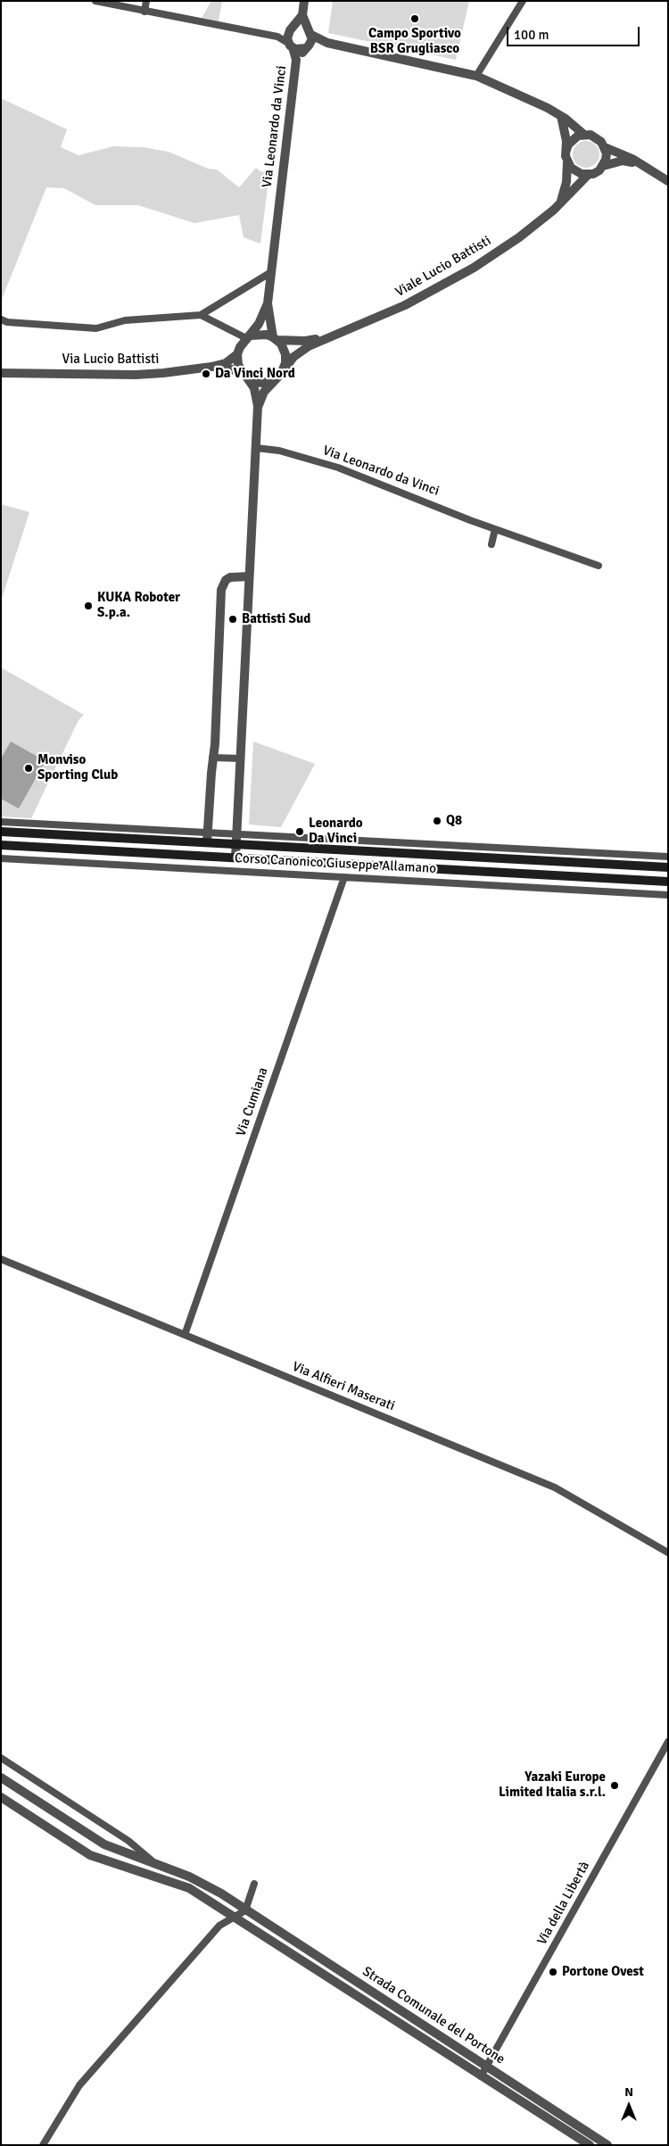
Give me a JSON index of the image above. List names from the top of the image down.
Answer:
{
  "streets": {
    "main road": ["Corso Canonico Giuseppe Allamano"],
    "street": [
      "Via Leonardo da Vinci",
      "Viale Lucio Battisti",
      "Via Lucio Battisti",
      "Via Cumiana",
      "Via Alfieri Maserati",
      "Via della Libertà",
      "Strada Comunale del Portone"
    ]
  },
  "crossings": [
    ["Via Leonardo da Vinci", "Viale Lucio Battisti"],
    ["Via Leonardo da Vinci", "Via Lucio Battisti"],
    ["Viale Lucio Battisti", "Via Lucio Battisti"],
    ["Corso Canonico Giuseppe Allamano", "Via Cumiana"],
    ["Via Cumiana", "Via Alfieri Maserati"],
    ["Via della Libertà", "Strada Comunale del Portone"]
  ],
  "places": [
    "Campo Sportivo BSR Grugliasco",
    "Da Vinci Nord",
    "KUKA Roboter S.p.a.",
    "Battisti Sud",
    "Monviso Sporting Club",
    "Q8",
    "Leonardo Da Vinci",
    "Yazaki Europe Limited Italia s.r.l.",
    "Portone Ovest"
  ],
  "scale_bar": "100 m",
  "north": "top"
}
